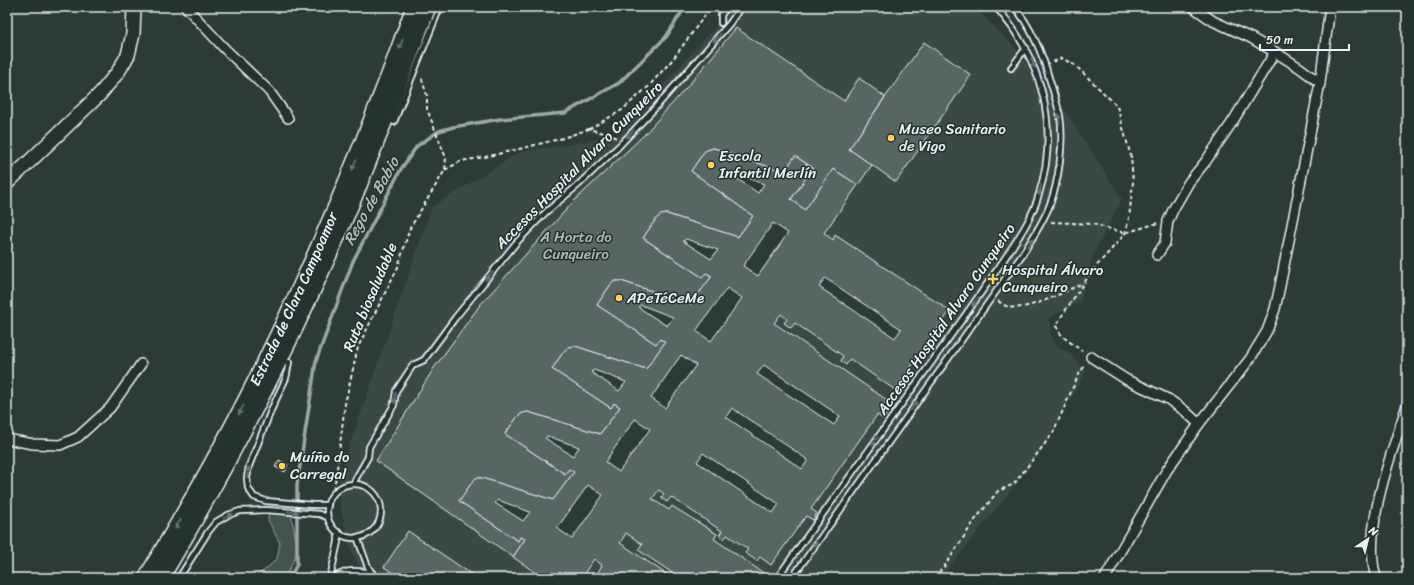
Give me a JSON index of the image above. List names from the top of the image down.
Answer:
{
  "streets": {
    "main road": ["Estrada de Clara Campoamor"],
    "lane": ["Accesos Hospital Alvaro Cunqueiro"],
    "path": ["Ruta biosaludable"]
  },
  "crossings": [
    ["Accesos Hospital Alvaro Cunqueiro", "Ruta biosaludable"]
  ],
  "water": ["Rego de Babio"],
  "parks": ["A Horta do Cunqueiro"],
  "places": {
    "other": [
      "Museo Sanitario de Vigo",
      "Escola Infantil Merlín",
      "APeTéCeMe",
      "Muíño do Carregal"
    ],
    "health": ["Hospital Álvaro Cunqueiro"]
  },
  "scale_bar": "50 m",
  "north": "top right"
}
